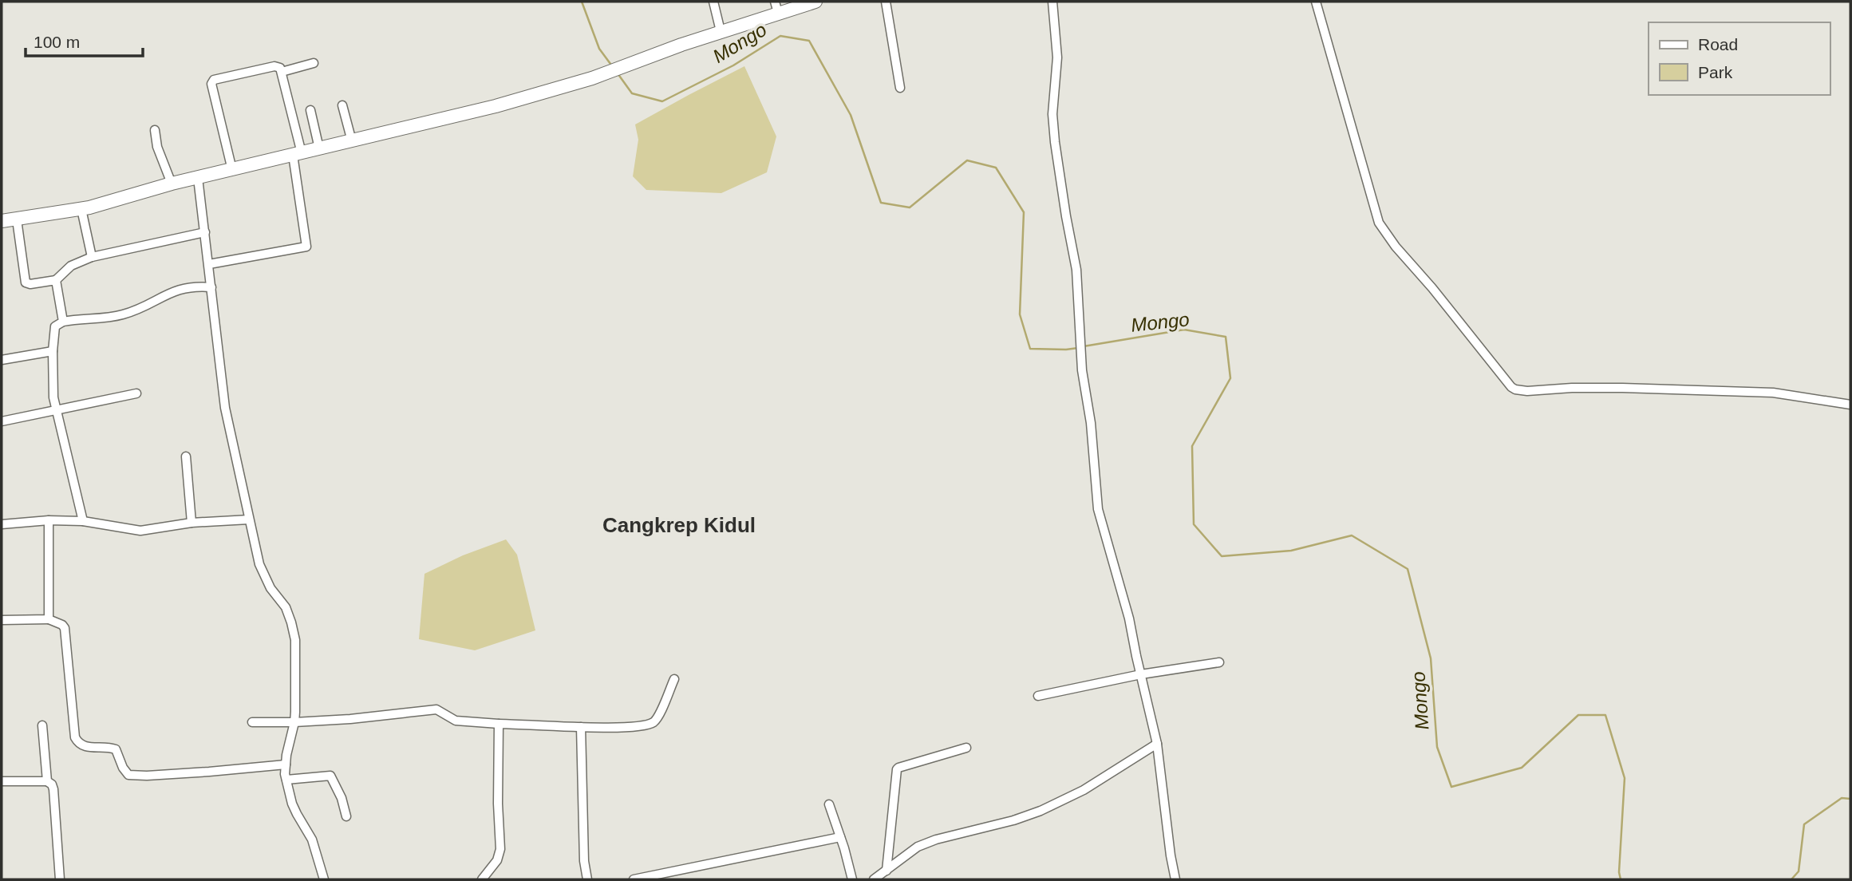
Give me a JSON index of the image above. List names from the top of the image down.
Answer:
{
  "districts": ["Cangkrep Kidul"],
  "water": ["Mongo"],
  "legend": ["Road", "Park"],
  "scale_bar": "100 m"
}
